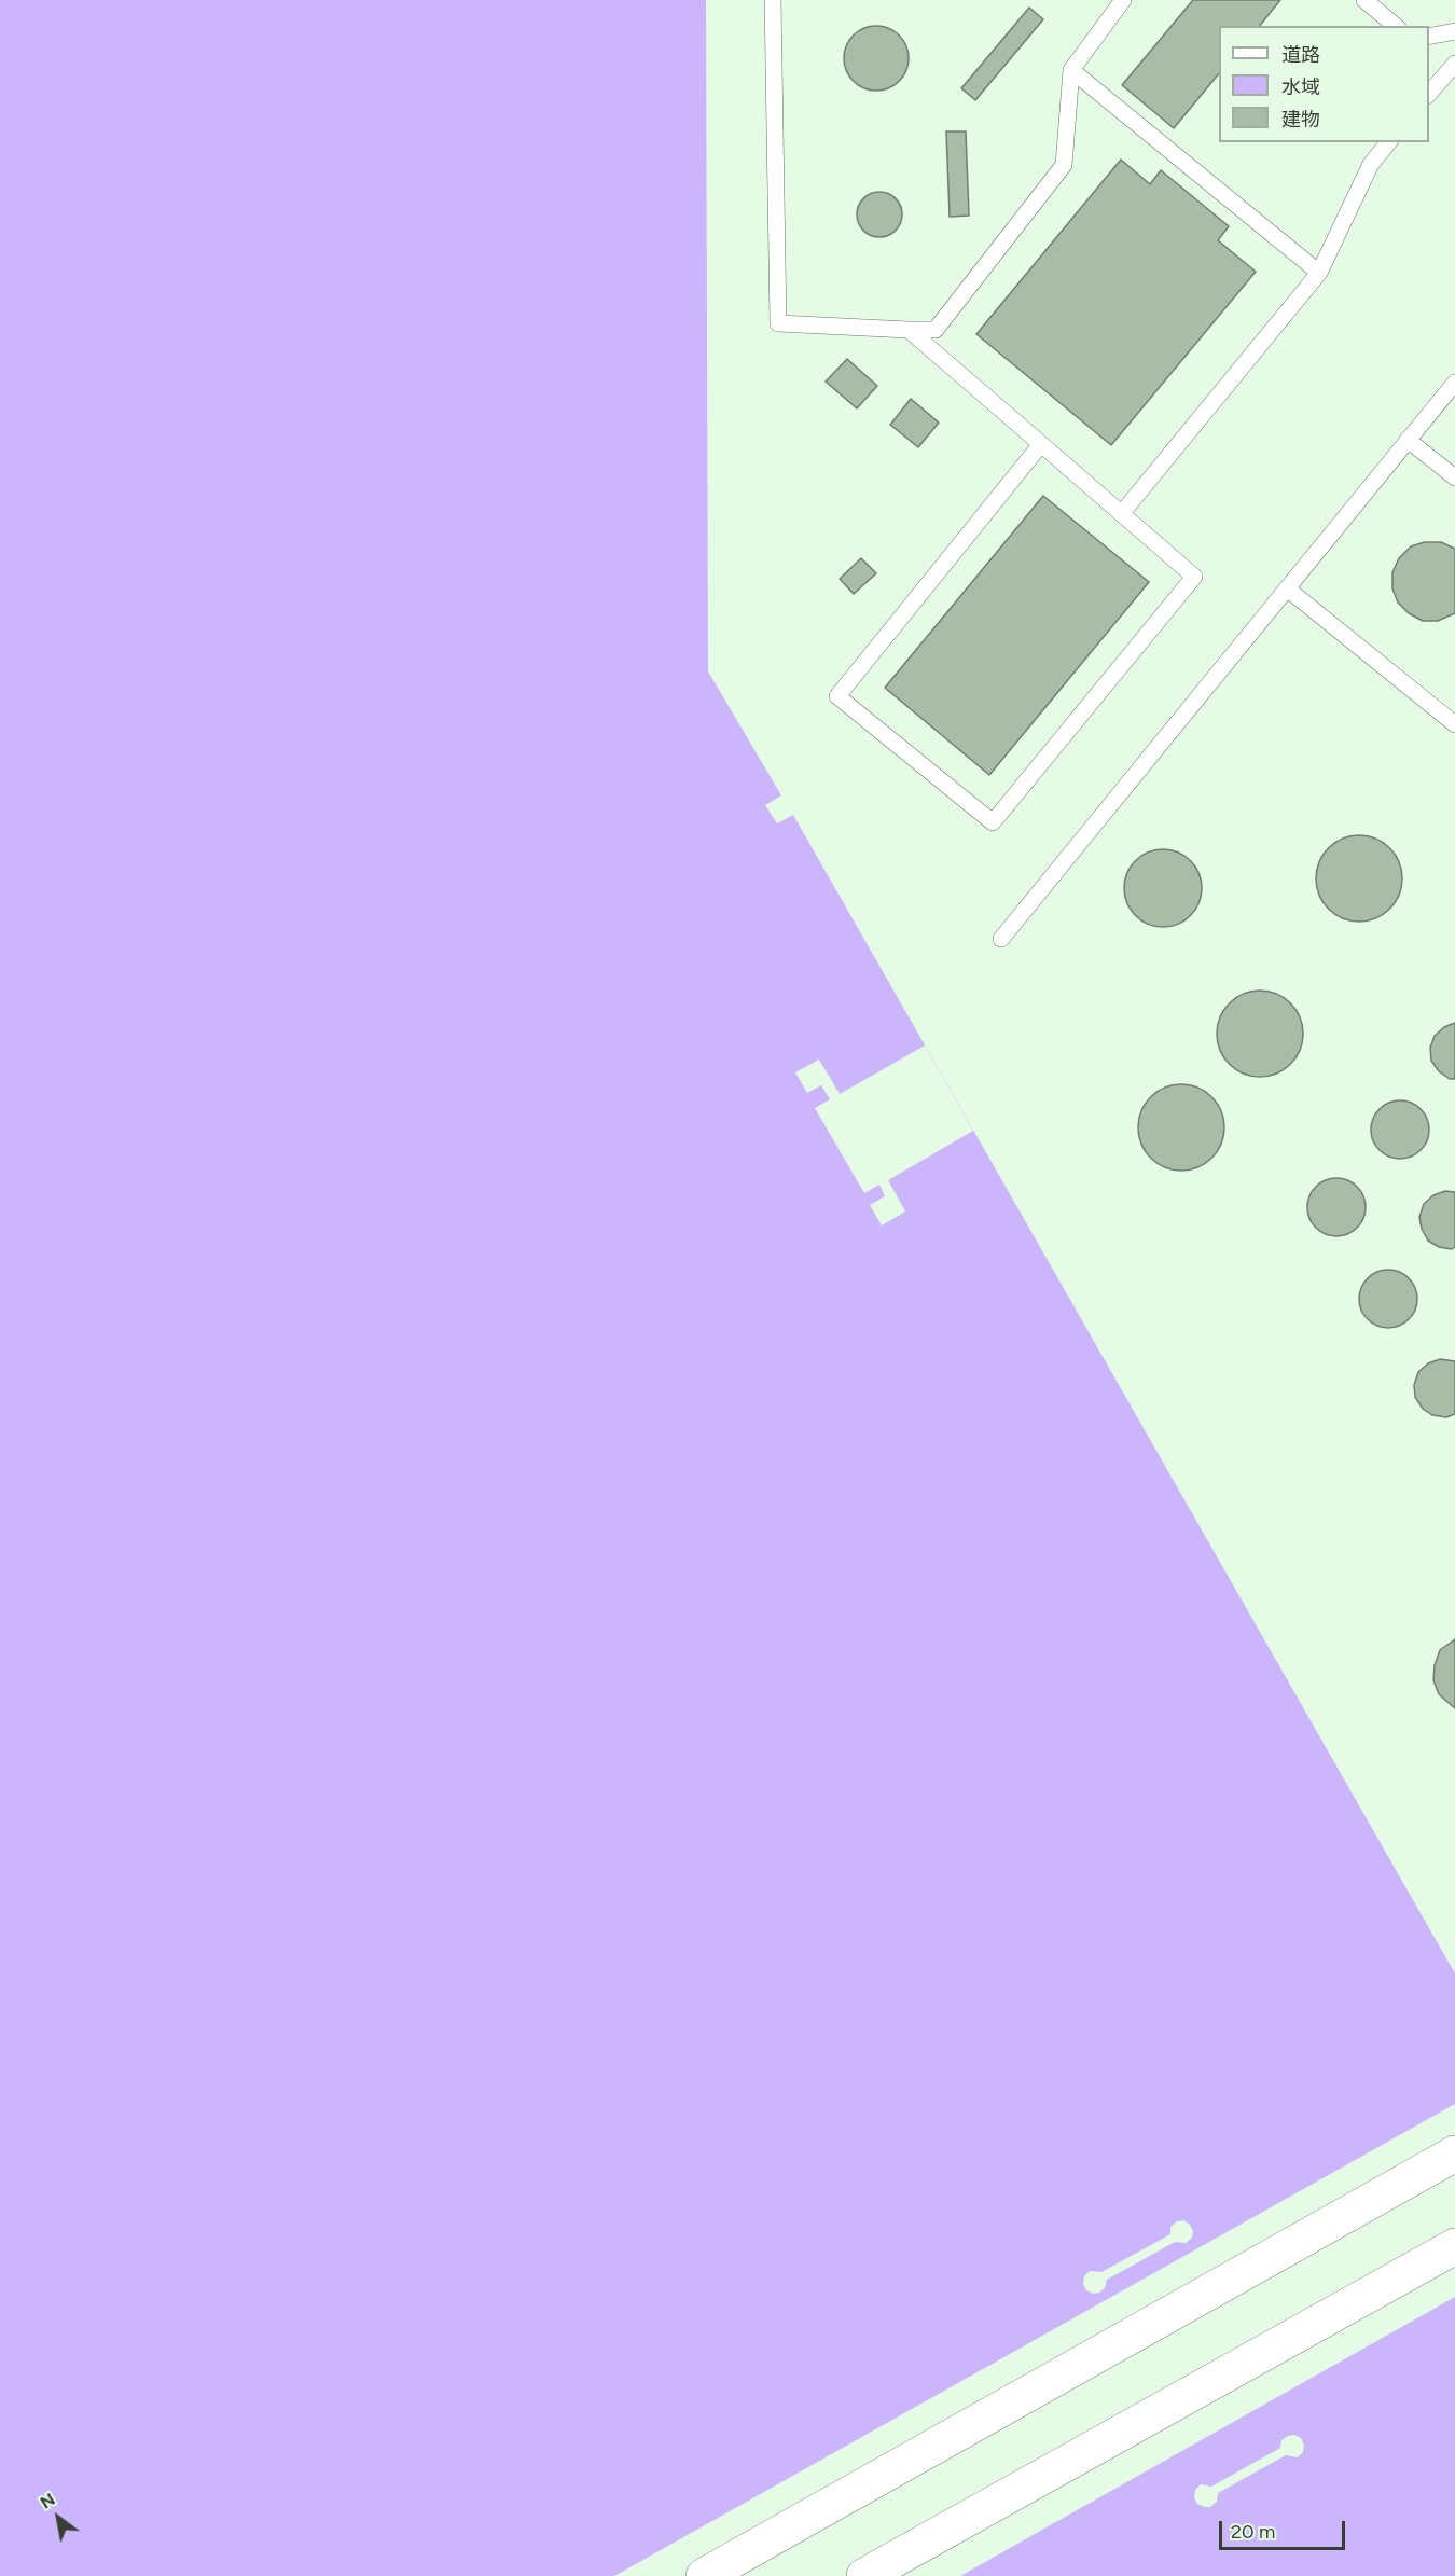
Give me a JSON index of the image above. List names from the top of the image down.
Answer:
{
  "legend": ["道路", "水域", "建物"],
  "scale_bar": "20 m",
  "north": "top left"
}
